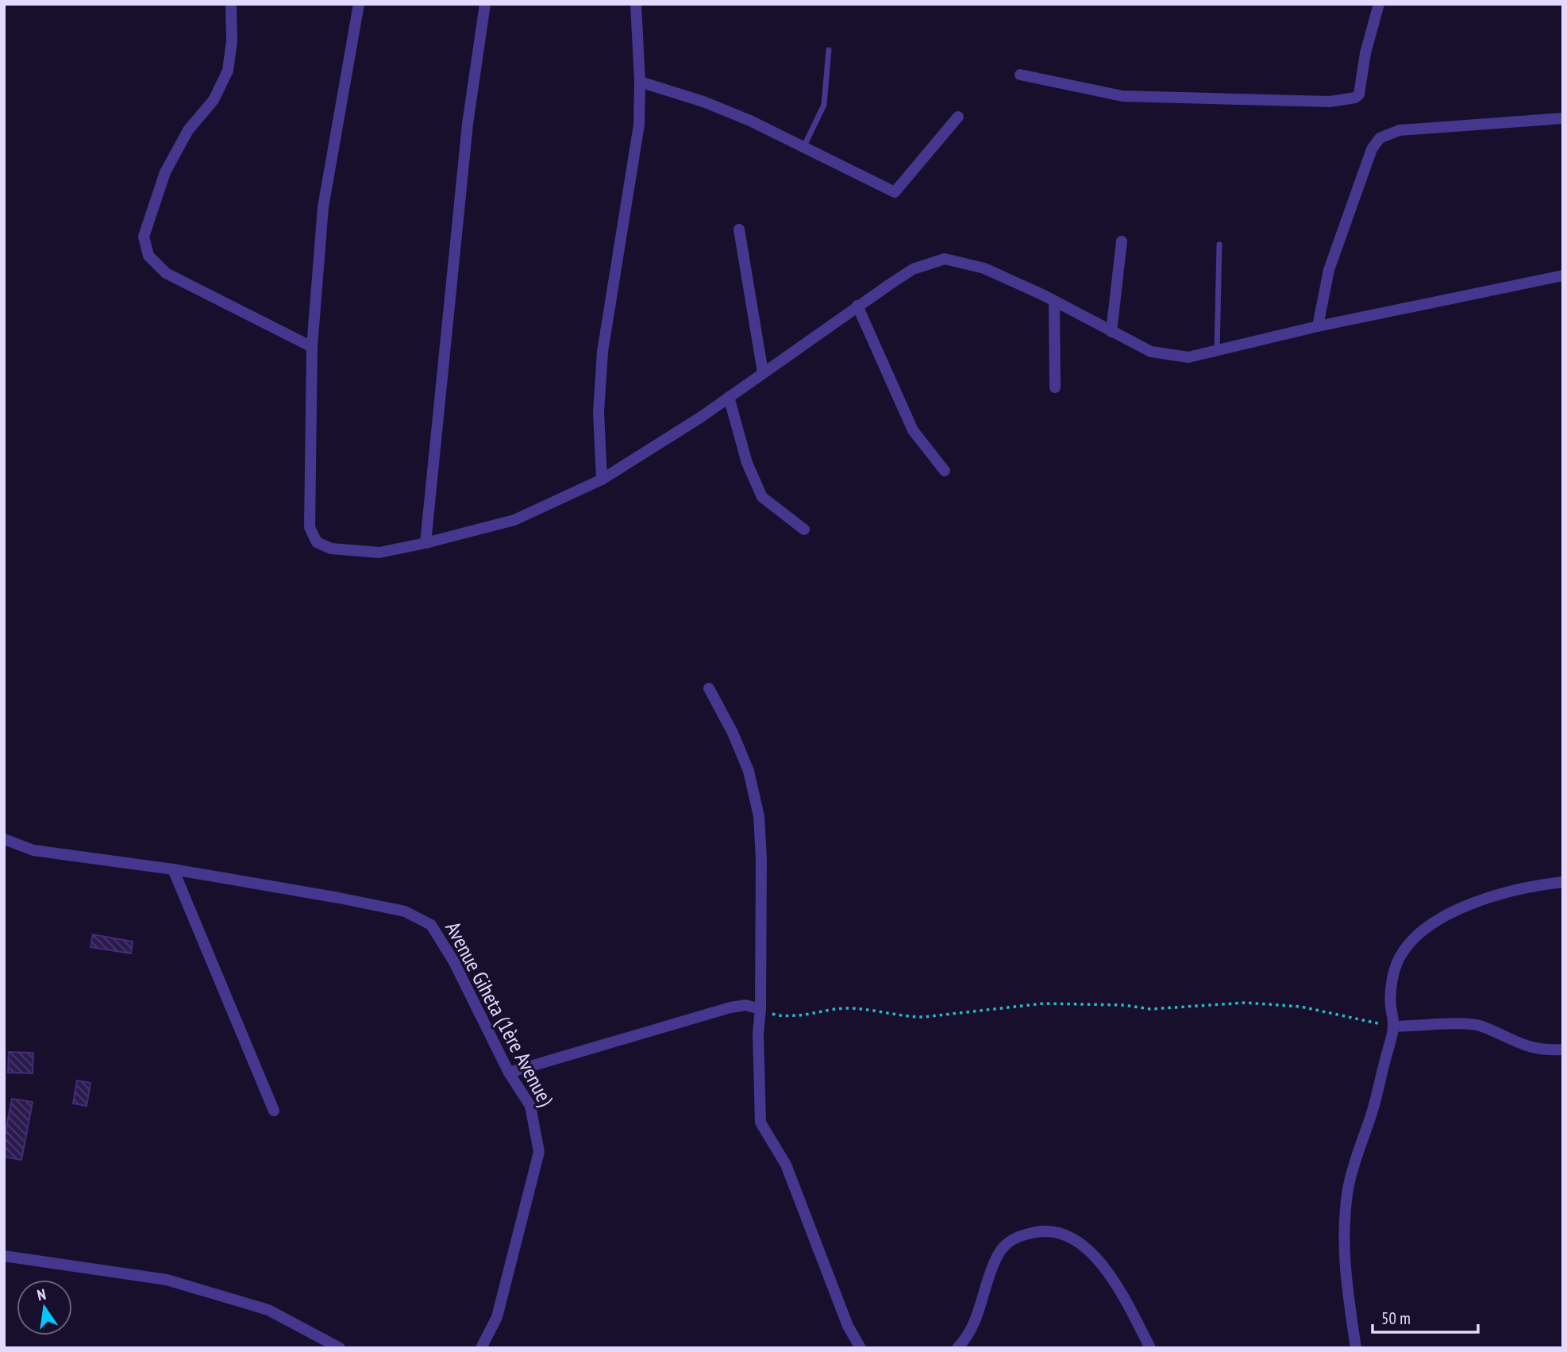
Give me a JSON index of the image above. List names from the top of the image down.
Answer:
{
  "streets": {
    "street": ["Avenue Giheta (1ère Avenue)"]
  },
  "scale_bar": "50 m",
  "north": "top"
}
